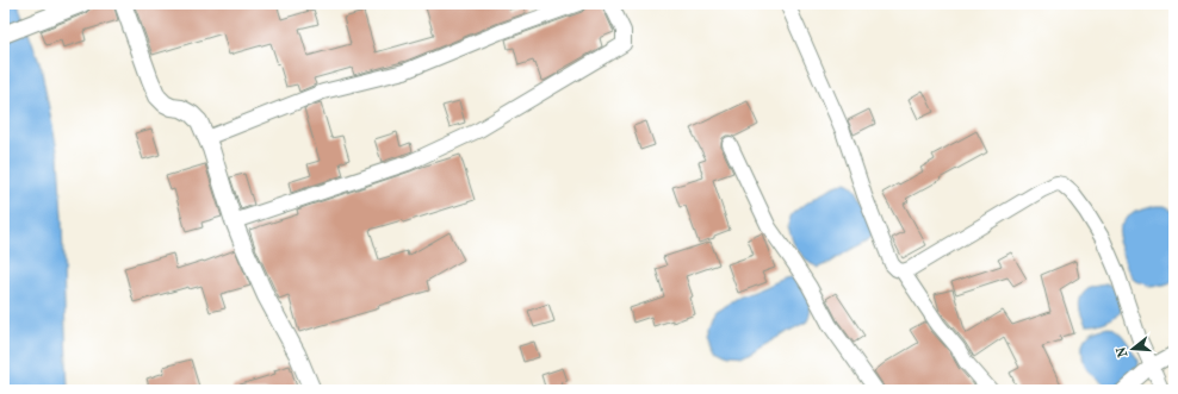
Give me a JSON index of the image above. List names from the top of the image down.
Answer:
{
  "north": "left"
}
